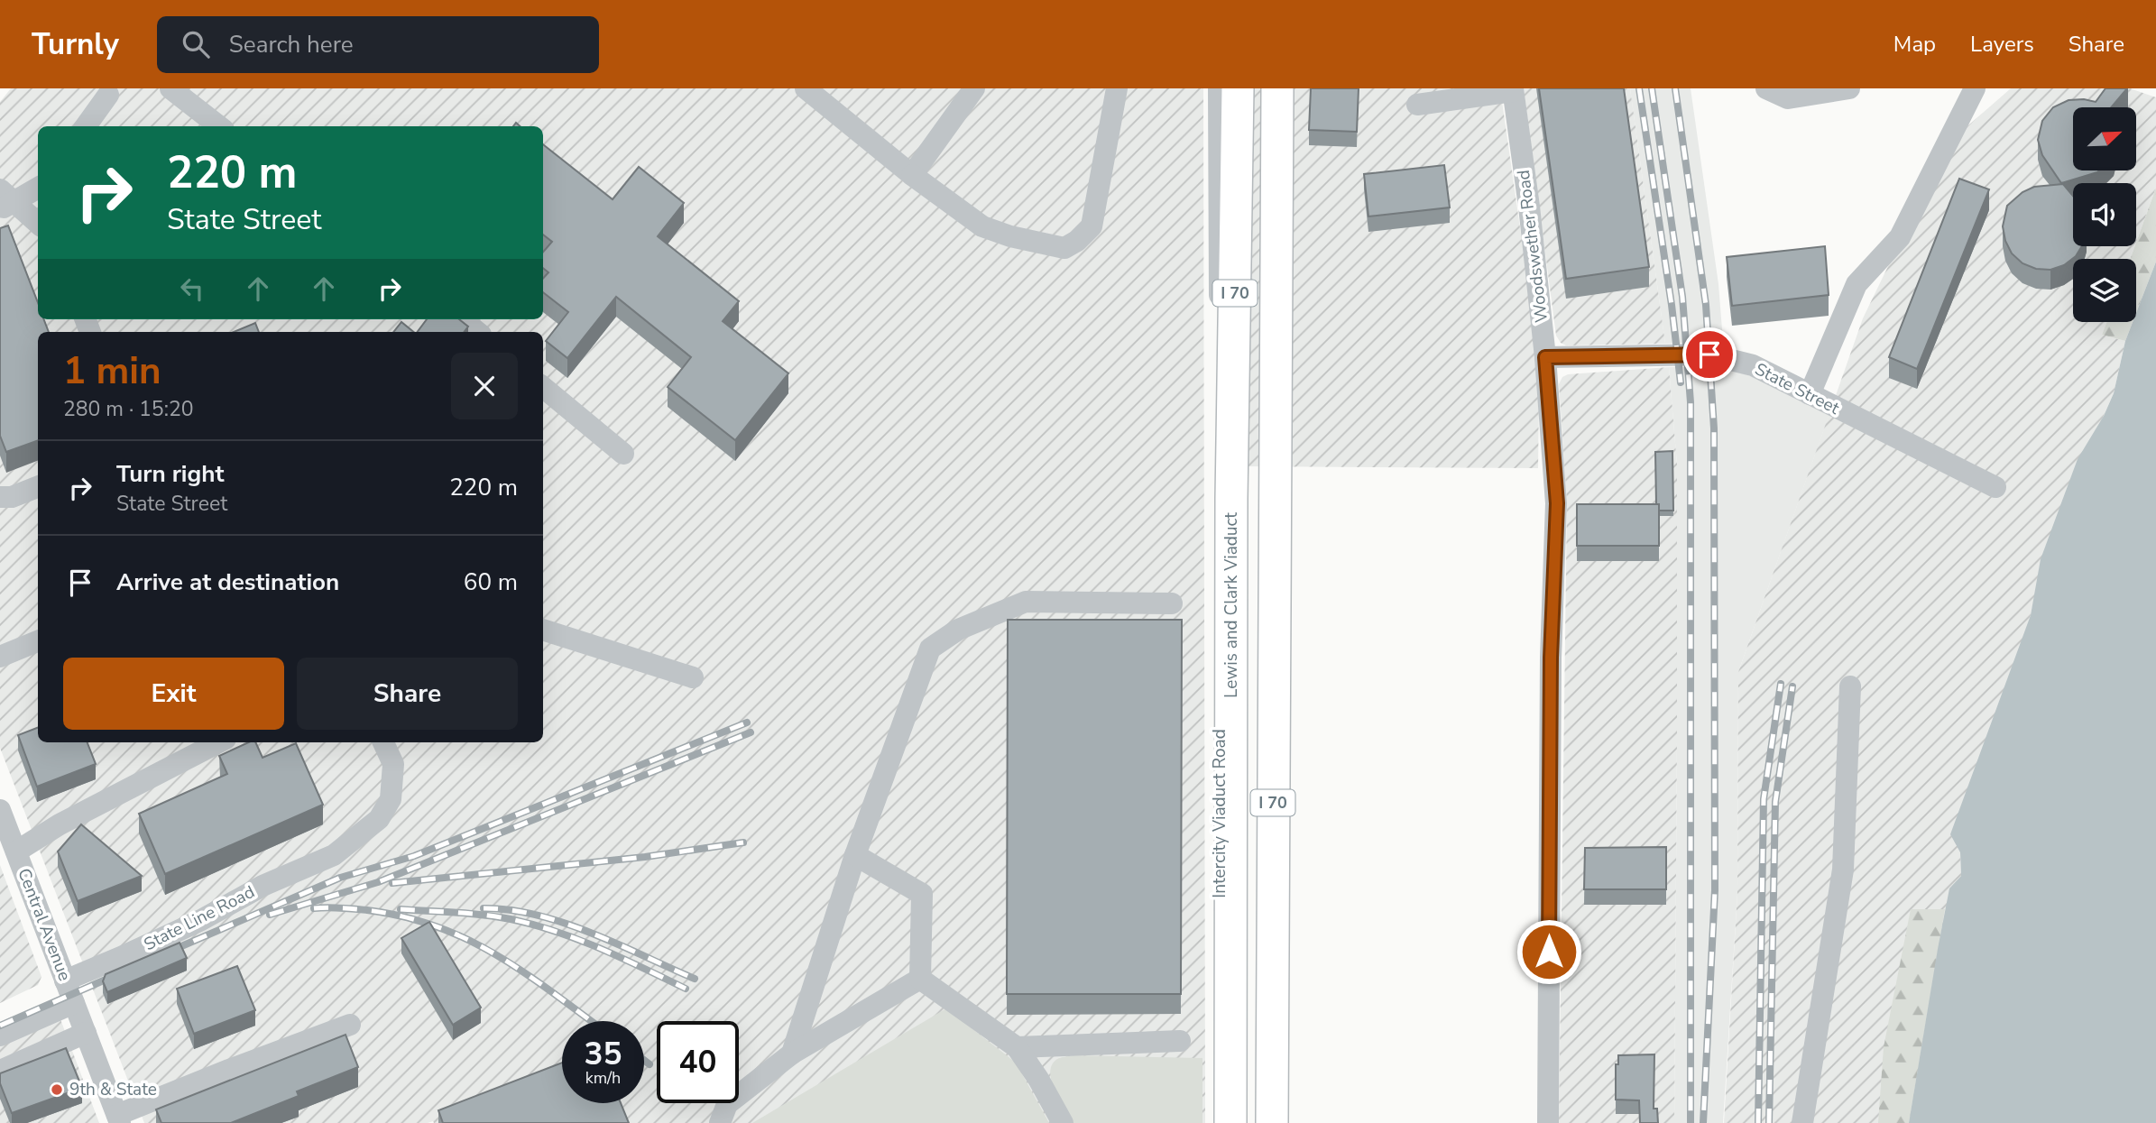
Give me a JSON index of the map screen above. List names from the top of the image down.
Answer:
{
  "streets": {
    "highway": ["I 70", "Lewis and Clark Viaduct"],
    "street": [
      "Woodswether Road",
      "State Street",
      "Intercity Viaduct Road",
      "State Line Road",
      "Central Avenue"
    ]
  },
  "crossings": [
    ["Woodswether Road", "State Street"],
    ["State Line Road", "Central Avenue"]
  ],
  "places": ["9th & State"],
  "north": "top right",
  "page": {
    "header": "Turnly",
    "search": "Search here",
    "nav": ["Map", "Layers", "Share"],
    "turn": ["220 m", "State Street"],
    "heading": ["1 min", "280 m · 15:20"],
    "list": [
      {
        "name": "Turn right",
        "note": "State Street",
        "value": "220 m"
      },
      {
        "name": "Arrive at destination",
        "value": "60 m"
      }
    ],
    "buttons": ["Exit", "Share"],
    "speed": "35 km/h",
    "limit": "40"
  }
}
